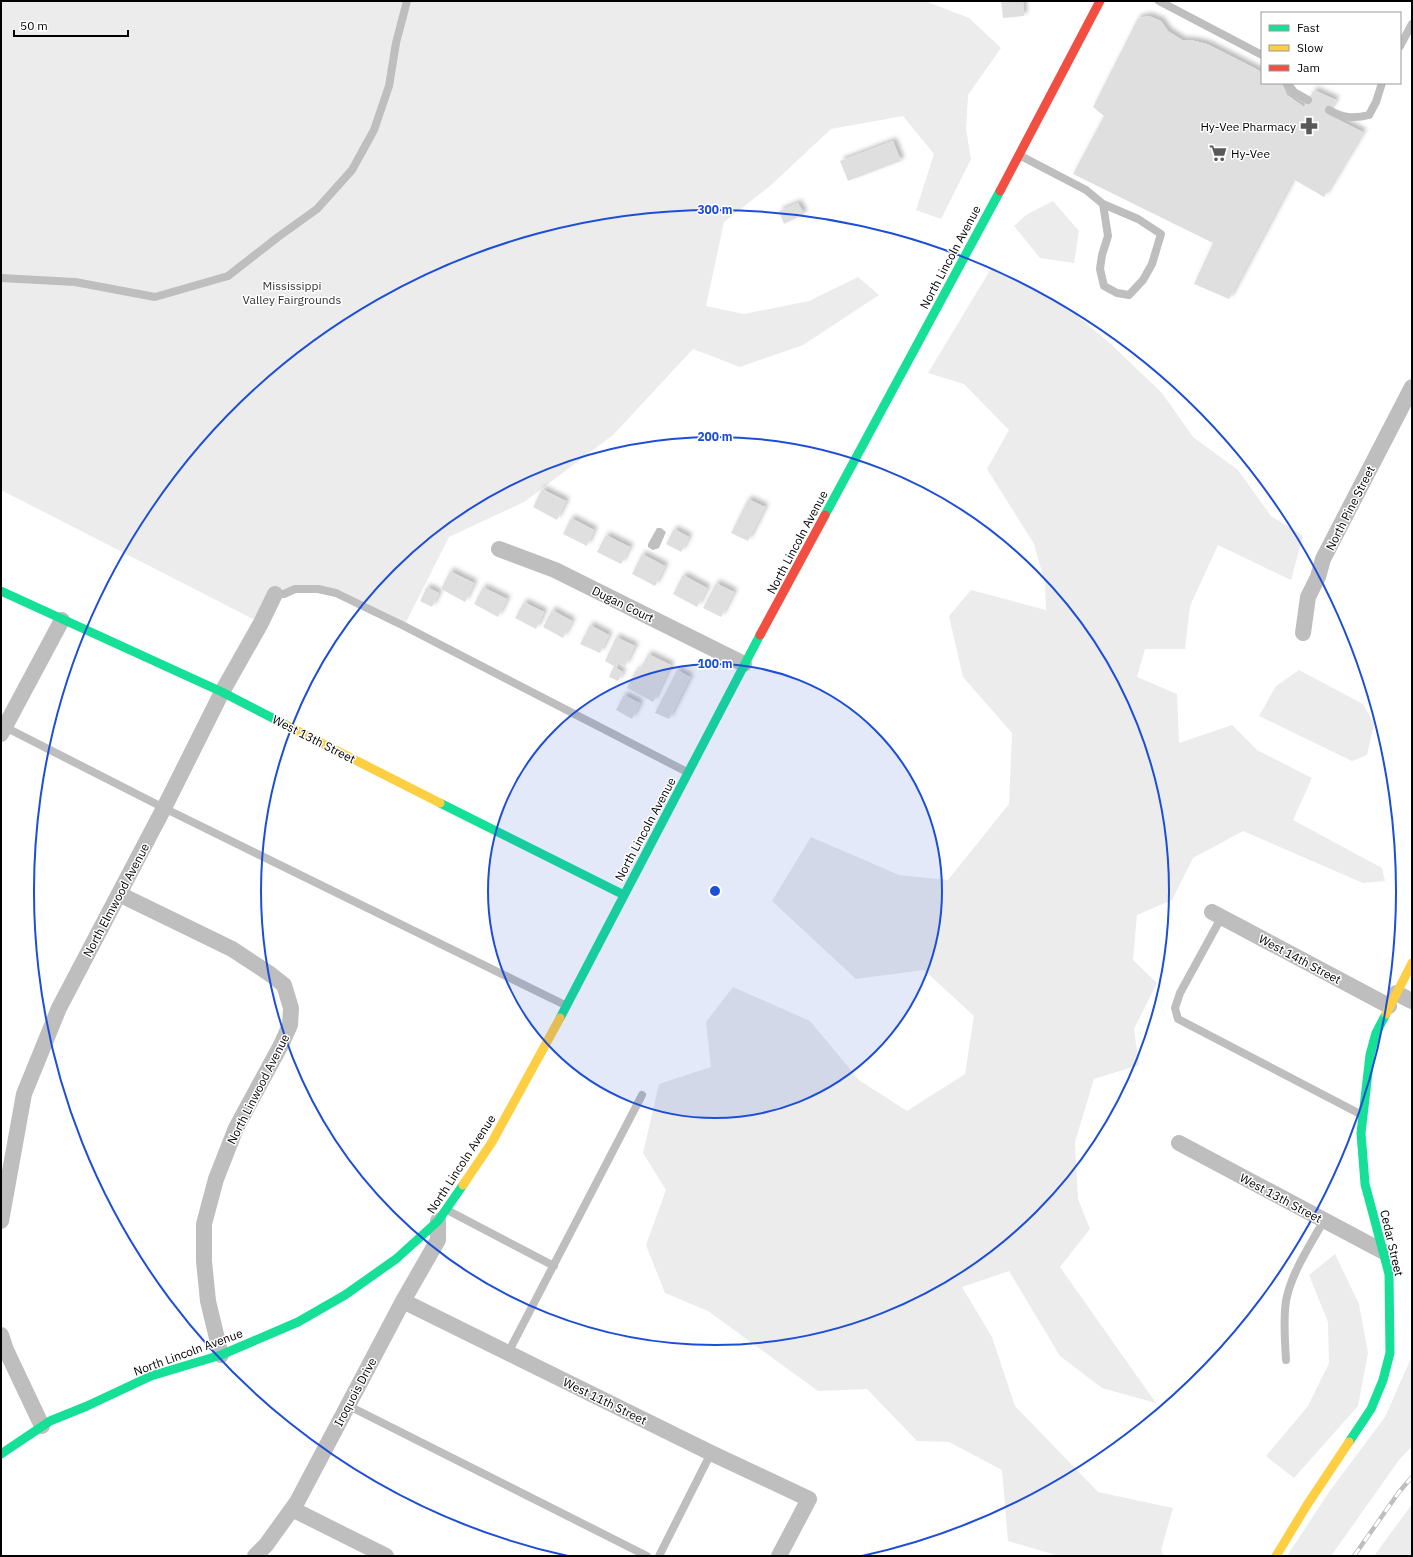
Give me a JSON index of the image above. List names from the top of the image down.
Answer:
{
  "streets": {
    "street": [
      "North Lincoln Avenue",
      "North Pine Street",
      "Dugan Court",
      "West 13th Street",
      "North Elmwood Avenue",
      "West 14th Street",
      "North Linwood Avenue",
      "Cedar Street",
      "Iroquois Drive",
      "West 11th Street"
    ]
  },
  "crossings": [
    ["North Lincoln Avenue", "Dugan Court"],
    ["North Lincoln Avenue", "West 13th Street"],
    ["North Lincoln Avenue", "North Linwood Avenue"],
    ["North Lincoln Avenue", "Iroquois Drive"],
    ["West 13th Street", "North Elmwood Avenue"],
    ["West 13th Street", "Cedar Street"],
    ["North Elmwood Avenue", "North Linwood Avenue"],
    ["West 14th Street", "Cedar Street"],
    ["Iroquois Drive", "West 11th Street"]
  ],
  "parks": ["Mississippi Valley Fairgrounds"],
  "places": {
    "pharmacy": ["Hy-Vee Pharmacy"],
    "supermarket": ["Hy-Vee"]
  },
  "legend": ["Fast", "Slow", "Jam"],
  "scale_bar": "50 m",
  "rings": ["300 m", "200 m", "100 m"]
}
